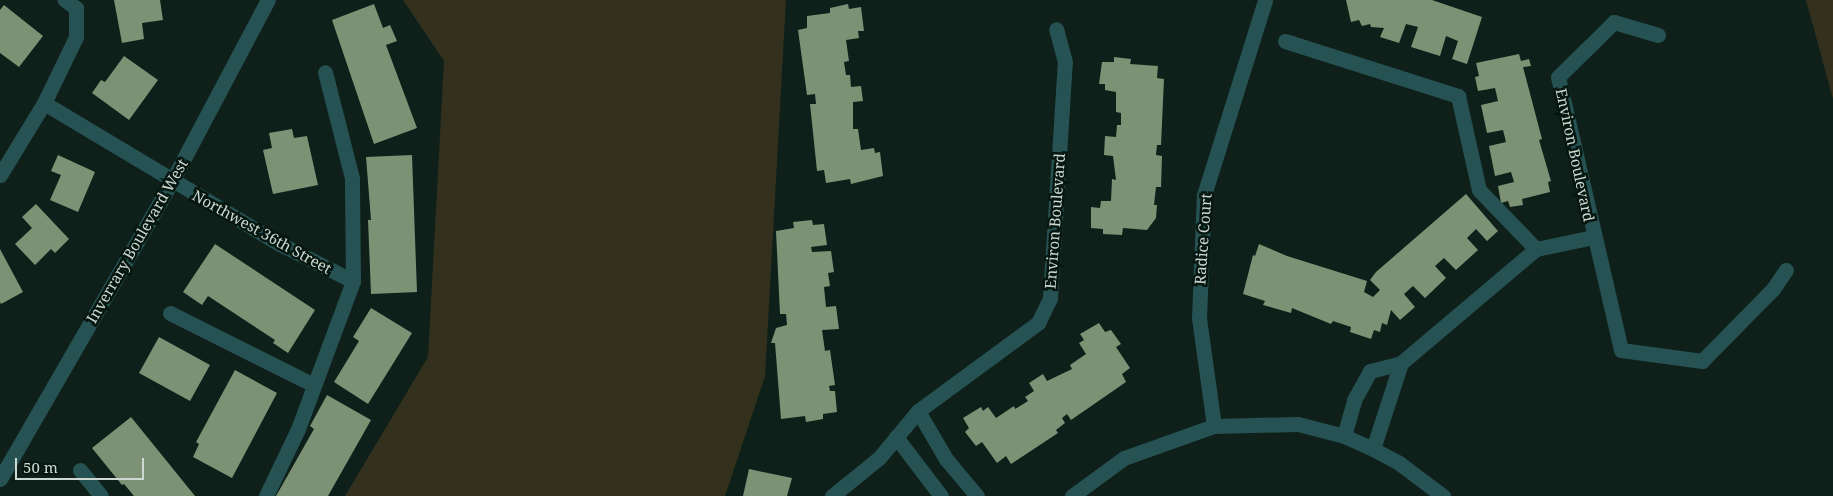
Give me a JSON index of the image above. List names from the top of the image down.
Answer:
{
  "streets": {
    "street": [
      "Environ Boulevard",
      "Northwest 36th Street",
      "Radice Court",
      "Inverrary Boulevard West"
    ]
  },
  "crossings": [
    ["Northwest 36th Street", "Inverrary Boulevard West"]
  ],
  "scale_bar": "50 m"
}
